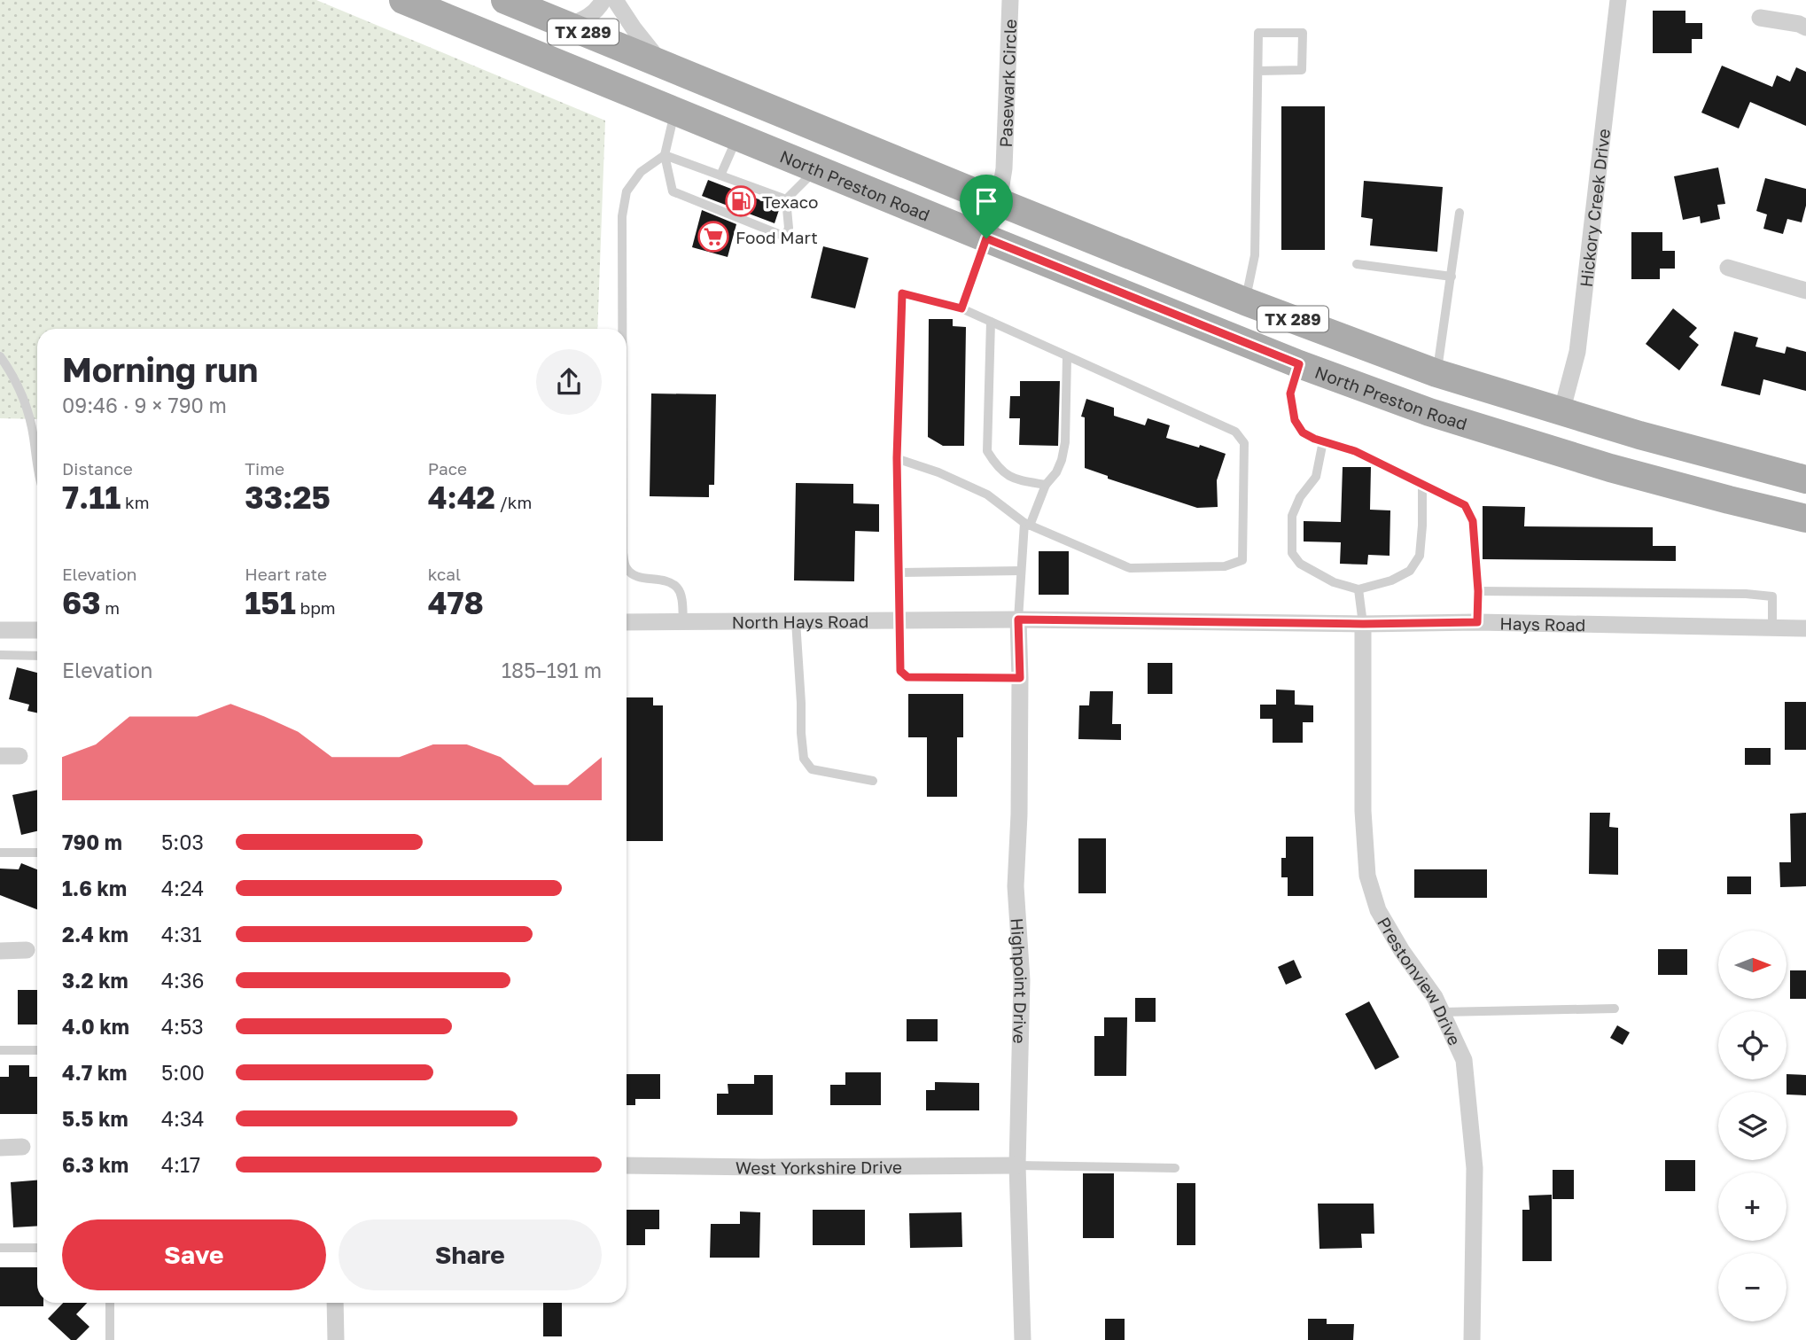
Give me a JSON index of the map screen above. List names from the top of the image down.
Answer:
{
  "streets": {
    "main road": ["TX 289", "North Preston Road"],
    "street": [
      "Pasewark Circle",
      "Hickory Creek Drive",
      "North Hays Road",
      "Hays Road",
      "Highpoint Drive",
      "Prestonview Drive",
      "West Yorkshire Drive"
    ]
  },
  "crossings": [
    ["TX 289", "Pasewark Circle"],
    ["TX 289", "Hickory Creek Drive"],
    ["Pasewark Circle", "North Preston Road"],
    ["North Hays Road", "Hays Road"],
    ["North Hays Road", "Highpoint Drive"],
    ["Hays Road", "Highpoint Drive"],
    ["Hays Road", "Prestonview Drive"],
    ["Highpoint Drive", "West Yorkshire Drive"]
  ],
  "places": {
    "fuel station": ["Texaco"],
    "supermarket": ["Food Mart"]
  },
  "north": "right",
  "page": {
    "heading": ["Morning run", "09:46 · 9 × 790 m"],
    "stats": [
      ["Distance", "7.11 km"],
      ["Time", "33:25"],
      ["Pace", "4:42 /km"],
      ["Elevation", "63 m"],
      ["Heart rate", "151 bpm"],
      ["kcal", "478"]
    ],
    "chart": ["Elevation", "185–191 m"],
    "list": [
      {
        "name": "790 m",
        "note": "5:03"
      },
      {
        "name": "1.6 km",
        "note": "4:24"
      },
      {
        "name": "2.4 km",
        "note": "4:31"
      },
      {
        "name": "3.2 km",
        "note": "4:36"
      },
      {
        "name": "4.0 km",
        "note": "4:53"
      },
      {
        "name": "4.7 km",
        "note": "5:00"
      },
      {
        "name": "5.5 km",
        "note": "4:34"
      },
      {
        "name": "6.3 km",
        "note": "4:17"
      }
    ],
    "map_buttons": ["+", "−"],
    "buttons": ["Save", "Share"]
  }
}
